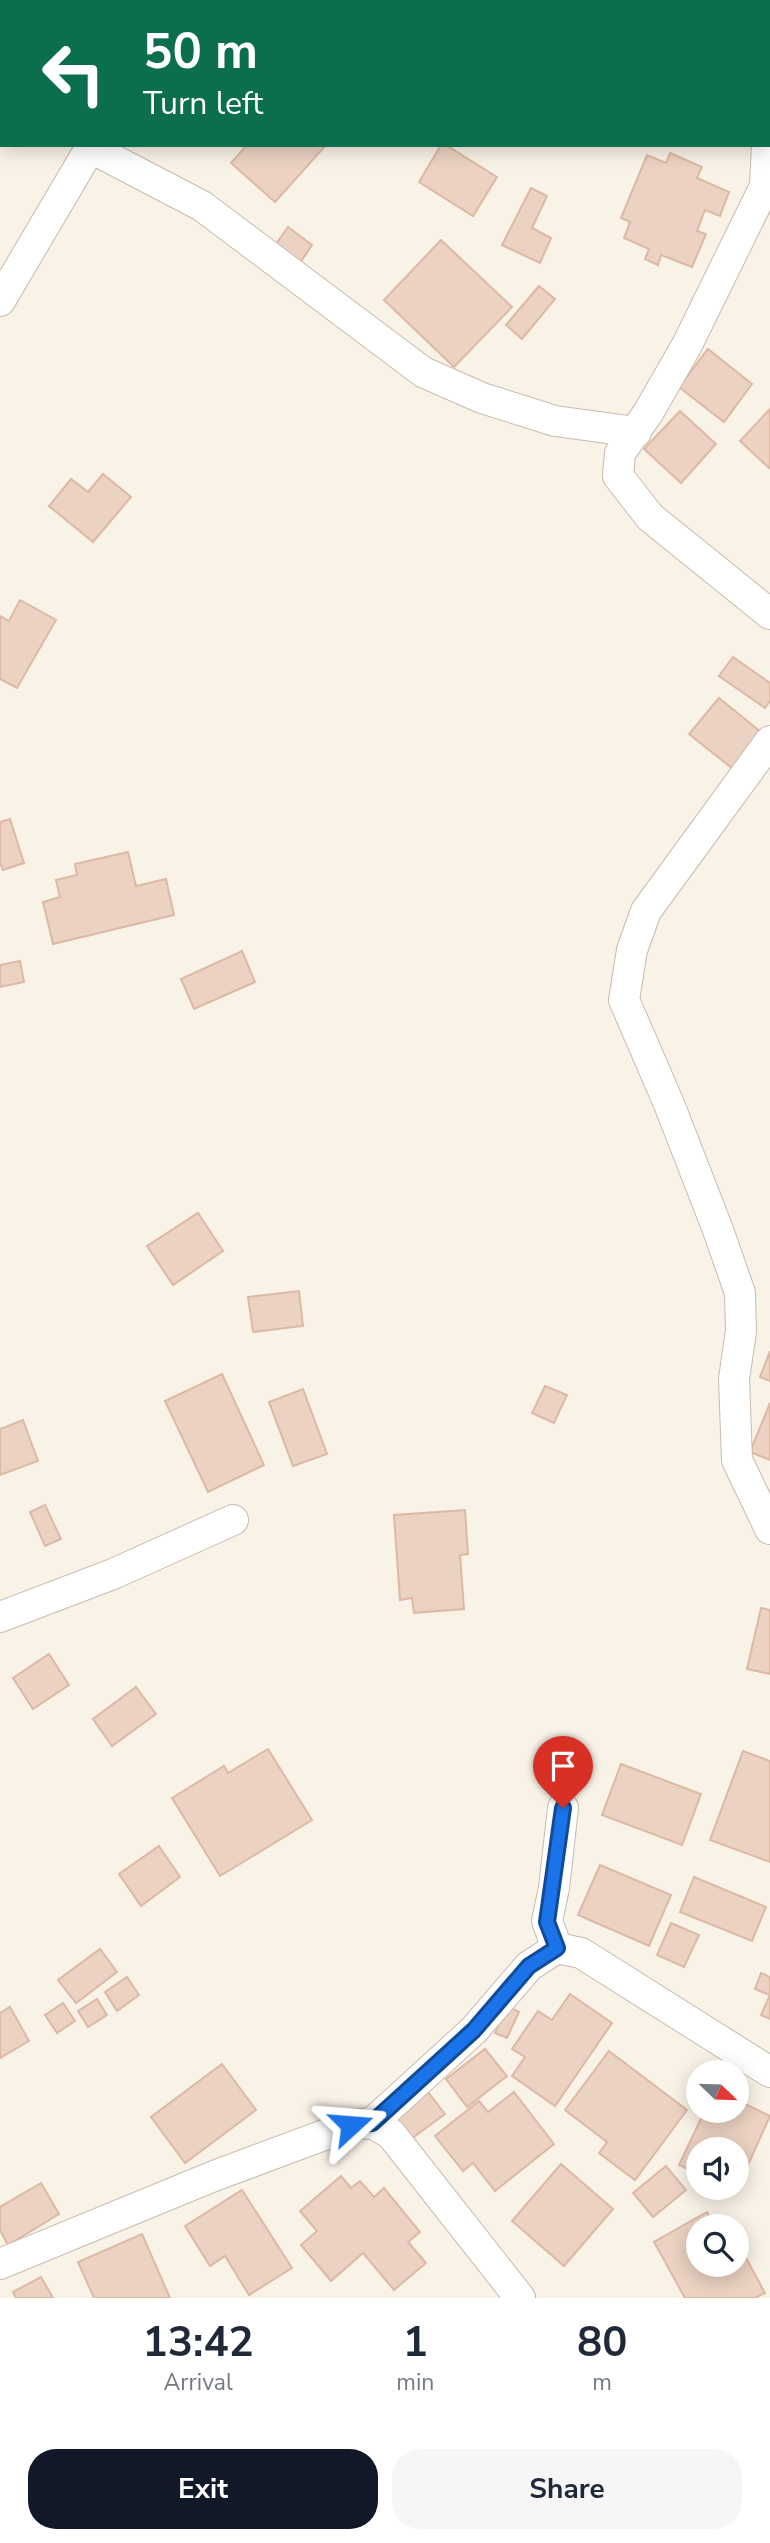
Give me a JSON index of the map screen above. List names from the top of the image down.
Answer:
{
  "north": "bottom right",
  "page": {
    "turn": ["50 m", "Turn left"],
    "eta": [
      "13:42",
      "Arrival",
      "1",
      "min",
      "80",
      "m"
    ],
    "buttons": ["Exit", "Share"]
  }
}
